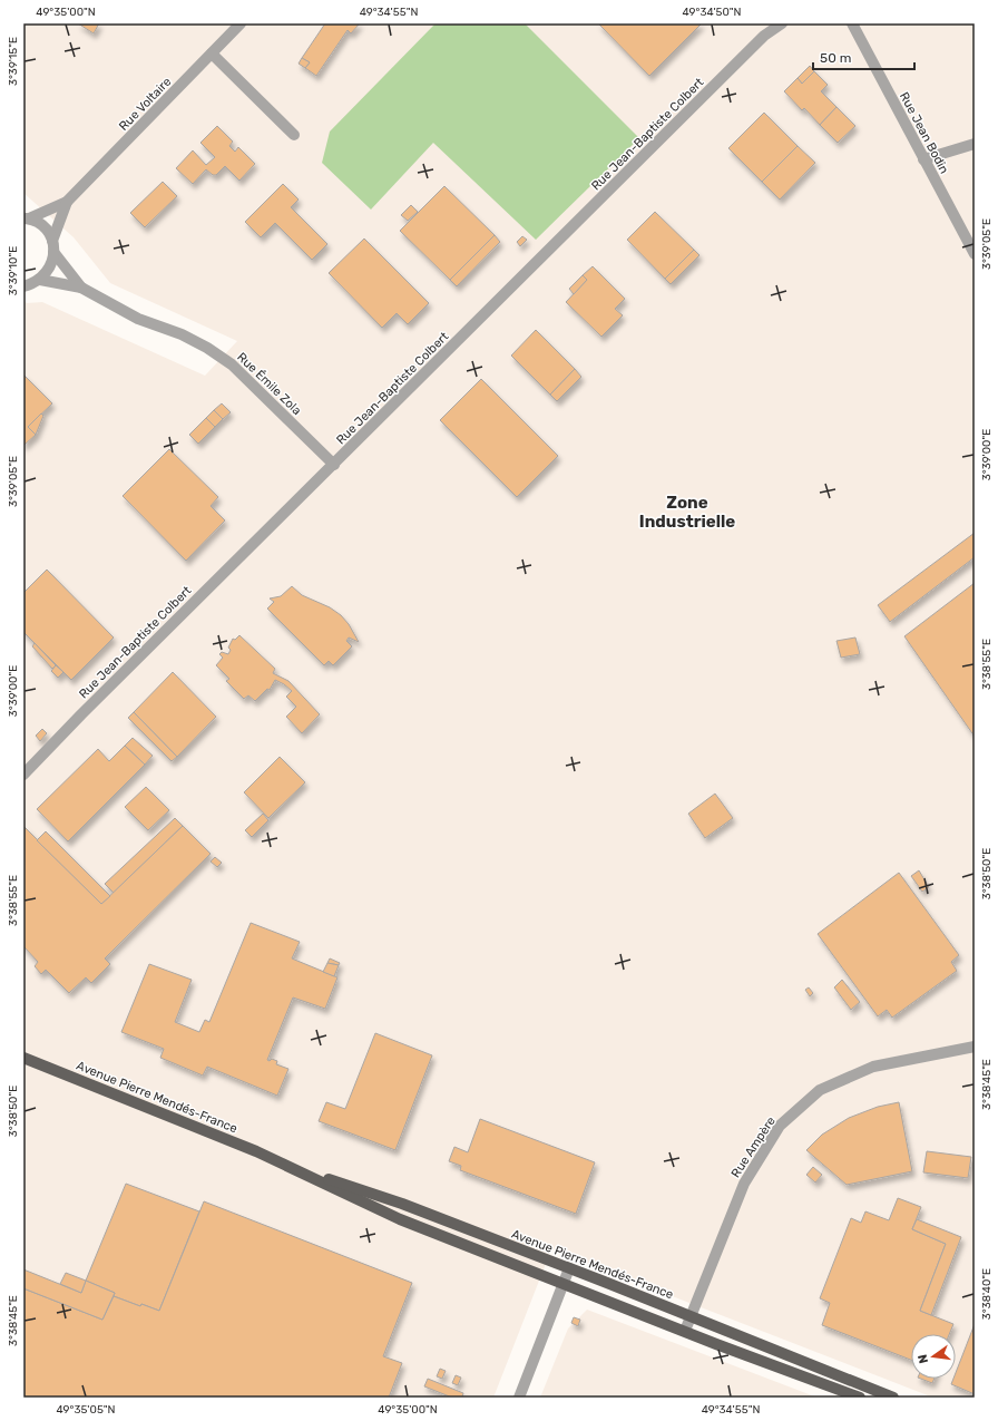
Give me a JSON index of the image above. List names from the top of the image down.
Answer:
{
  "streets": {
    "main road": ["Avenue Pierre Mendés-France"],
    "street": [
      "Rue Voltaire",
      "Rue Jean Bodin",
      "Rue Jean-Baptiste Colbert",
      "Rue Émile Zola",
      "Rue Ampère"
    ]
  },
  "crossings": [
    ["Rue Voltaire", "Rue Émile Zola"],
    ["Rue Jean-Baptiste Colbert", "Rue Émile Zola"],
    ["Avenue Pierre Mendés-France", "Rue Ampère"]
  ],
  "districts": ["Zone Industrielle"],
  "scale_bar": "50 m",
  "north": "left",
  "coordinates": [
    "49°35'00\"N",
    "49°34'55\"N",
    "49°34'50\"N",
    "3°39'15\"E",
    "3°39'05\"E",
    "3°39'10\"E",
    "3°39'00\"E",
    "3°38'55\"E",
    "3°38'50\"E",
    "3°38'45\"E",
    "3°38'40\"E",
    "49°35'05\"N"
  ]
}
